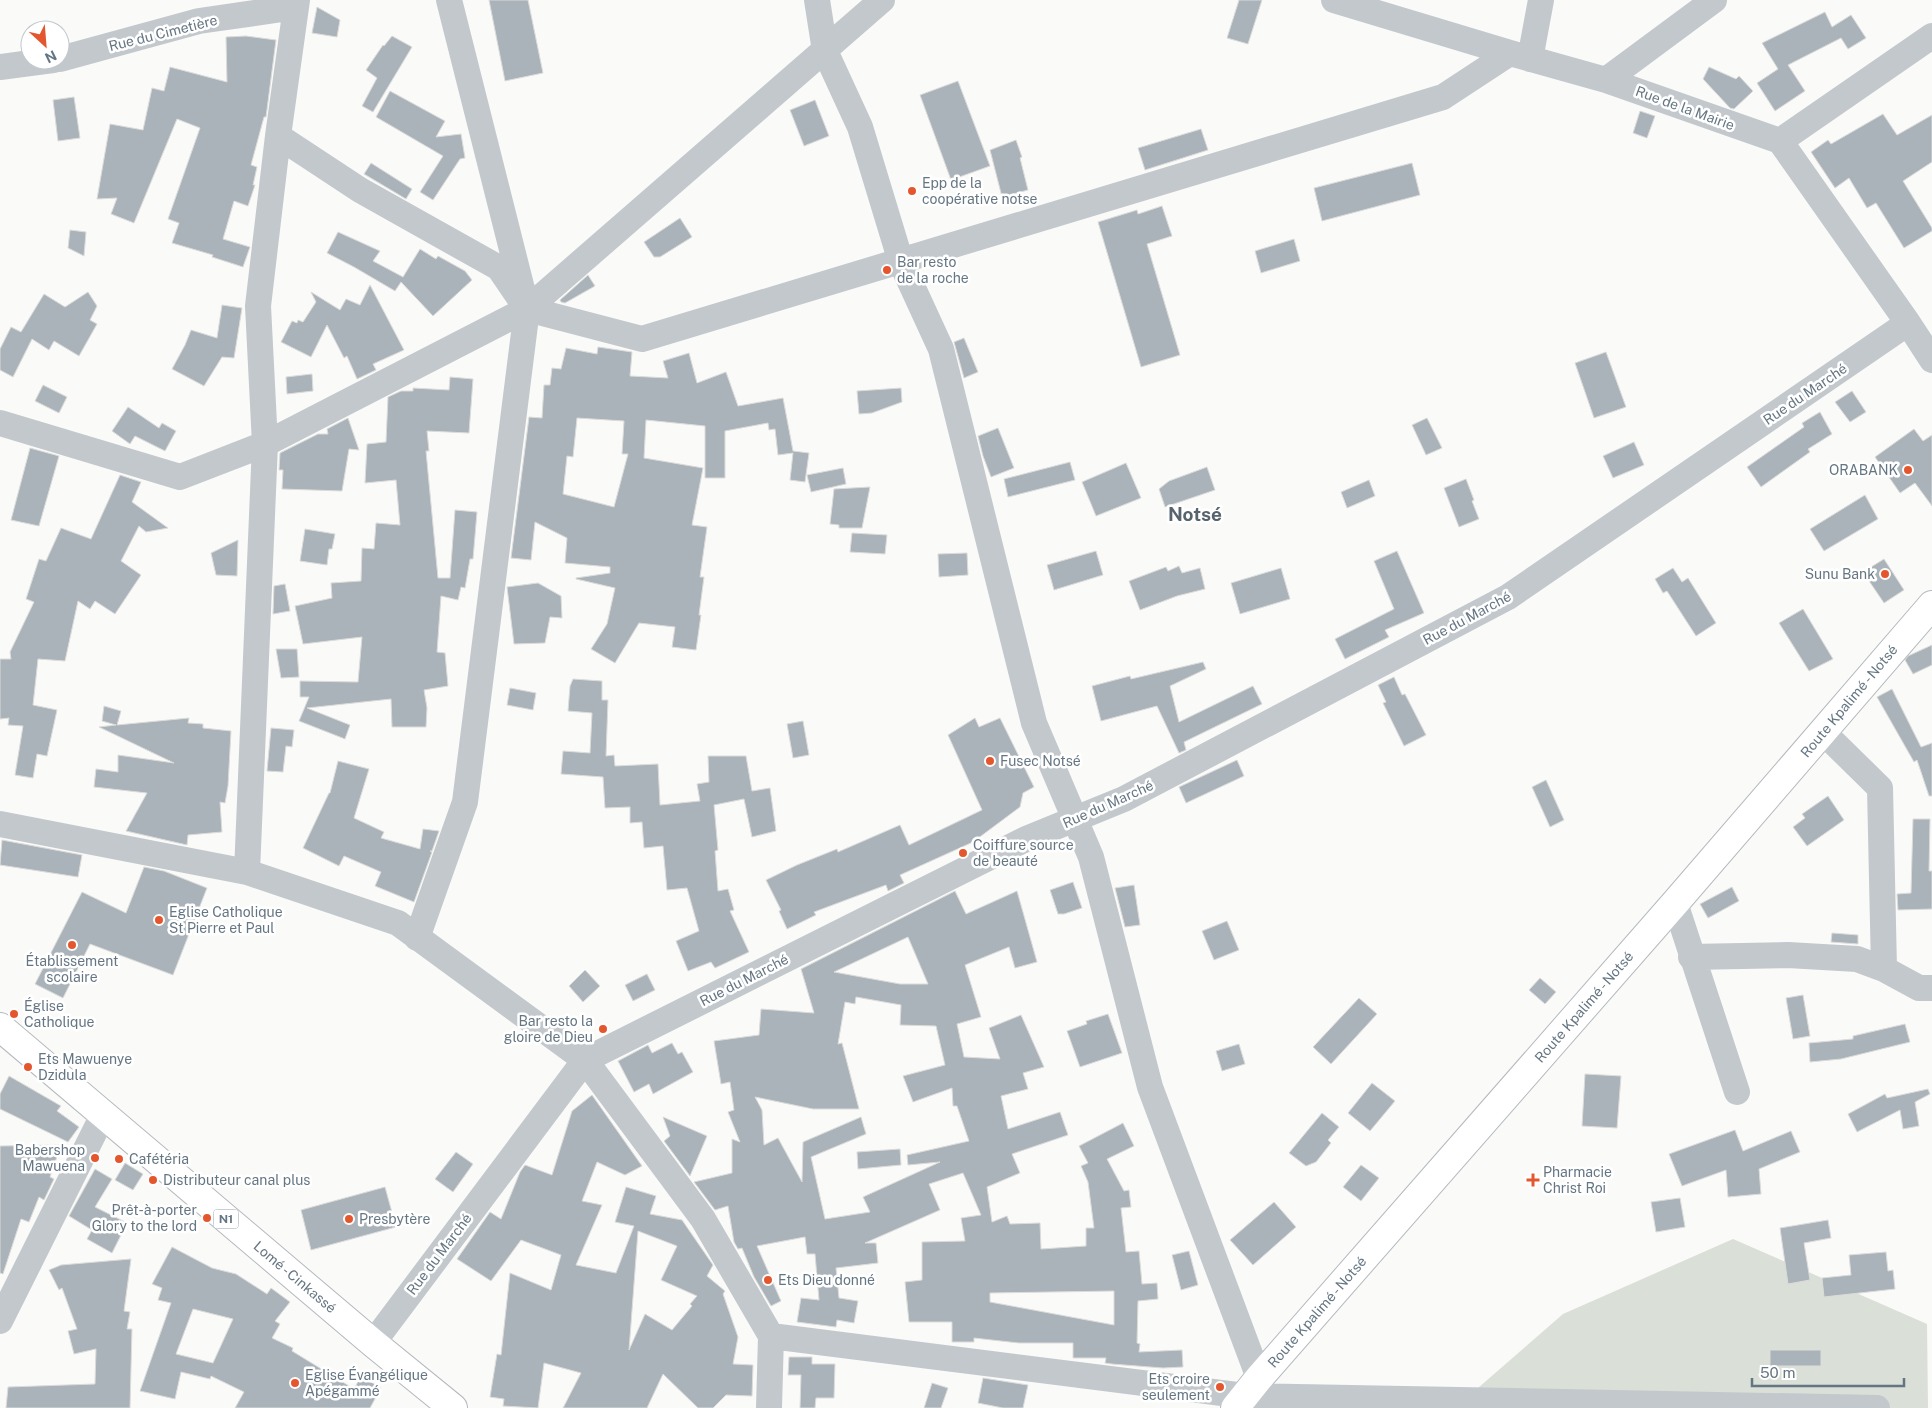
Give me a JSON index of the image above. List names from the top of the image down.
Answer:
{
  "streets": {
    "main road": ["Route Kpalimé - Notsé", "N1", "Lomé - Cinkassé"],
    "street": ["Rue du Cimetière", "Rue de la Mairie", "Rue du Marché"]
  },
  "crossings": [
    ["Rue du Marché", "Lomé - Cinkassé"]
  ],
  "districts": ["Notsé"],
  "places": {
    "other": [
      "Epp de la coopérative notse",
      "Bar resto de la roche",
      "ORABANK",
      "Sunu Bank",
      "Fusec Notsé",
      "Coiffure source de beauté",
      "Eglise Catholique St Pierre et Paul",
      "Établissement scolaire",
      "Église Catholique",
      "Bar resto la gloire de Dieu",
      "Ets Mawuenye Dzidula",
      "Babershop Mawuena",
      "Cafétéria",
      "Distributeur canal plus",
      "Prêt-à-porter Glory to the lord",
      "Presbytère",
      "Ets Dieu donné",
      "Eglise Évangélique Apégammé",
      "Ets croire seulement"
    ],
    "health": ["Pharmacie Christ Roi"]
  },
  "scale_bar": "50 m",
  "north": "bottom right"
}
